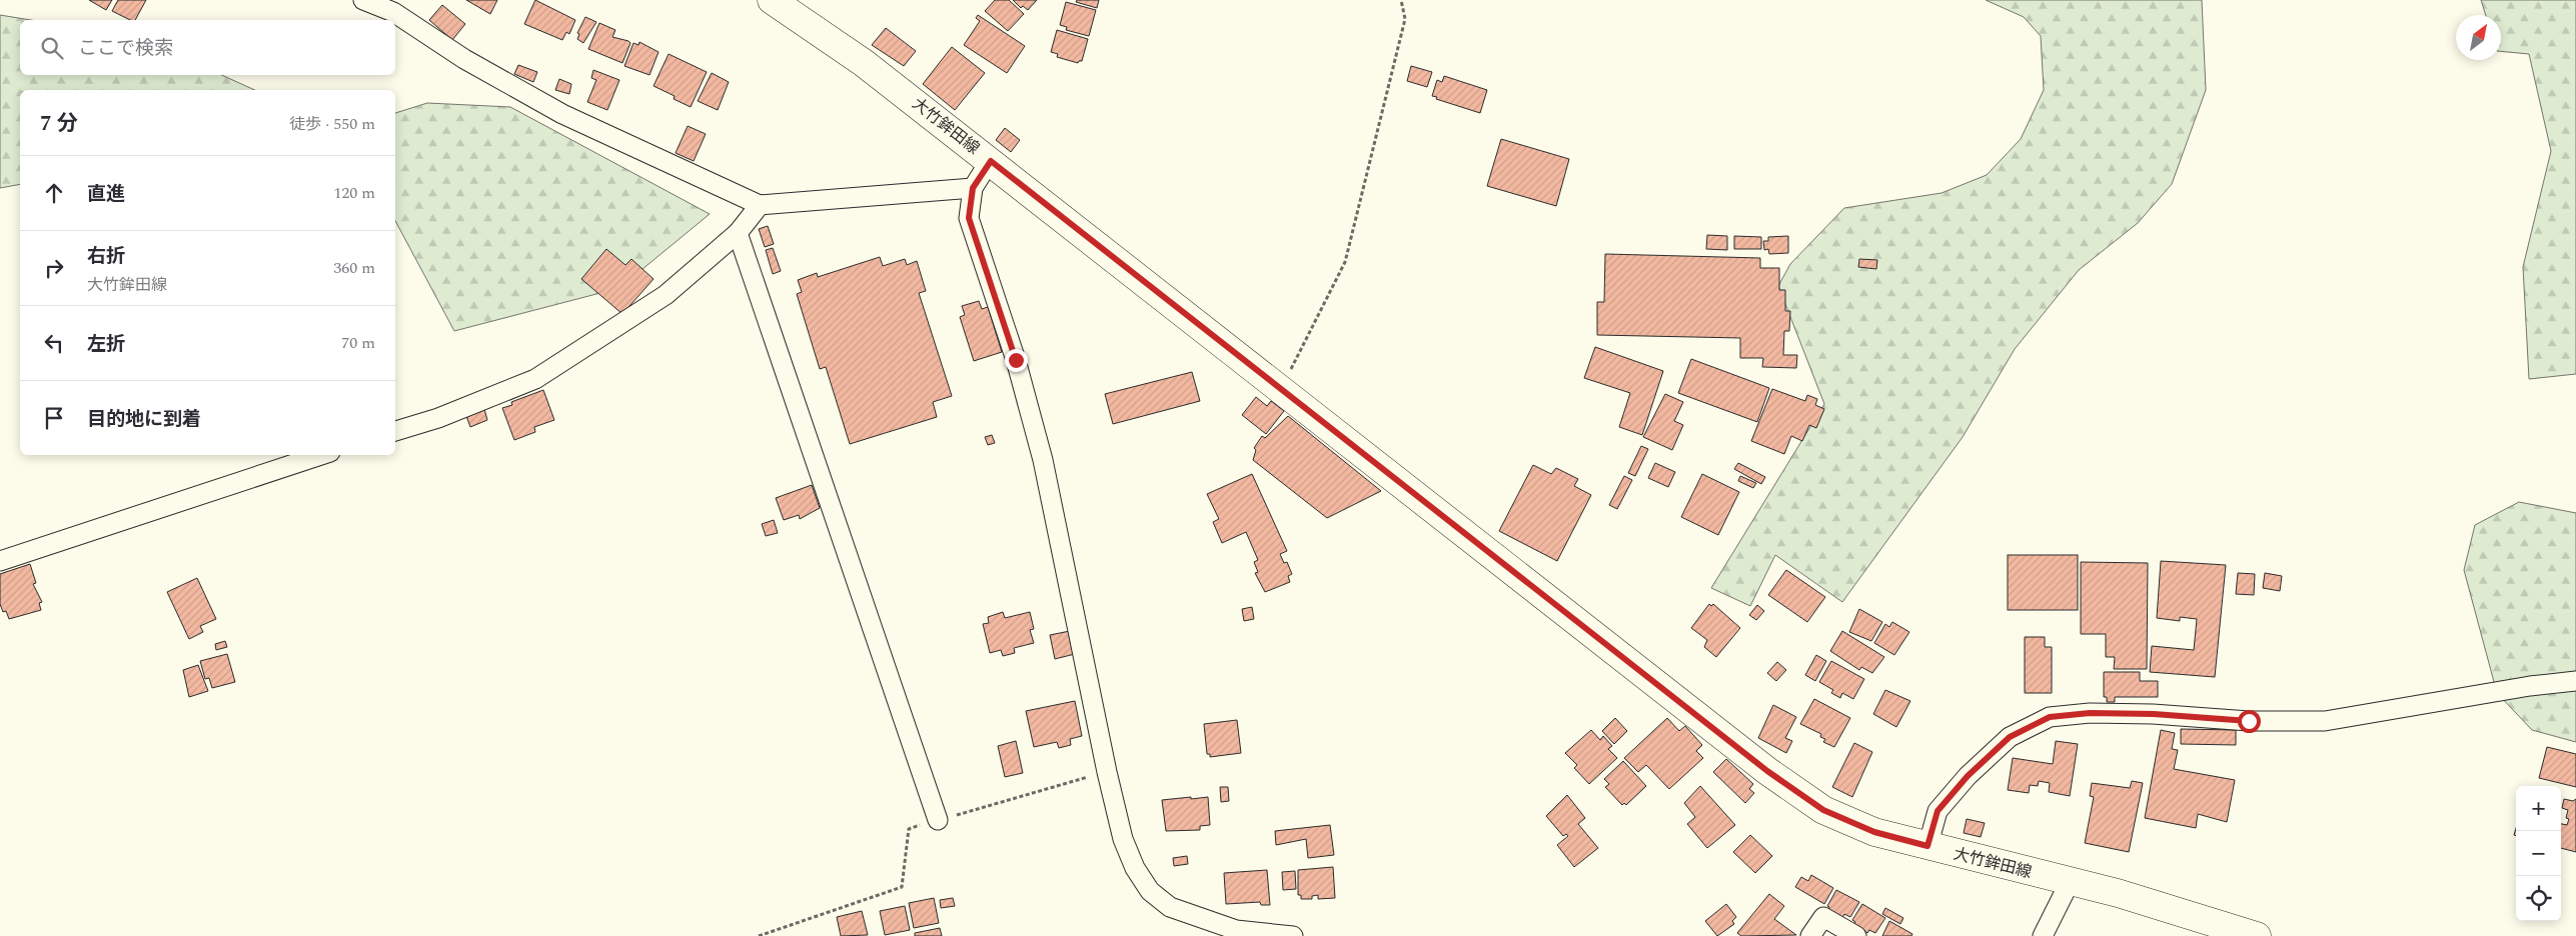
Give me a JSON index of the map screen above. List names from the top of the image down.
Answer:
{
  "streets": {
    "main road": ["大竹鉾田線"]
  },
  "north": "top right",
  "page": {
    "search": "ここで検索",
    "heading": ["7 分", "徒歩 · 550 m"],
    "list": [
      ["直進", "120 m"],
      ["右折", "大竹鉾田線", "360 m"],
      ["左折", "70 m"],
      "目的地に到着"
    ],
    "map_buttons": ["+", "−"]
  }
}
